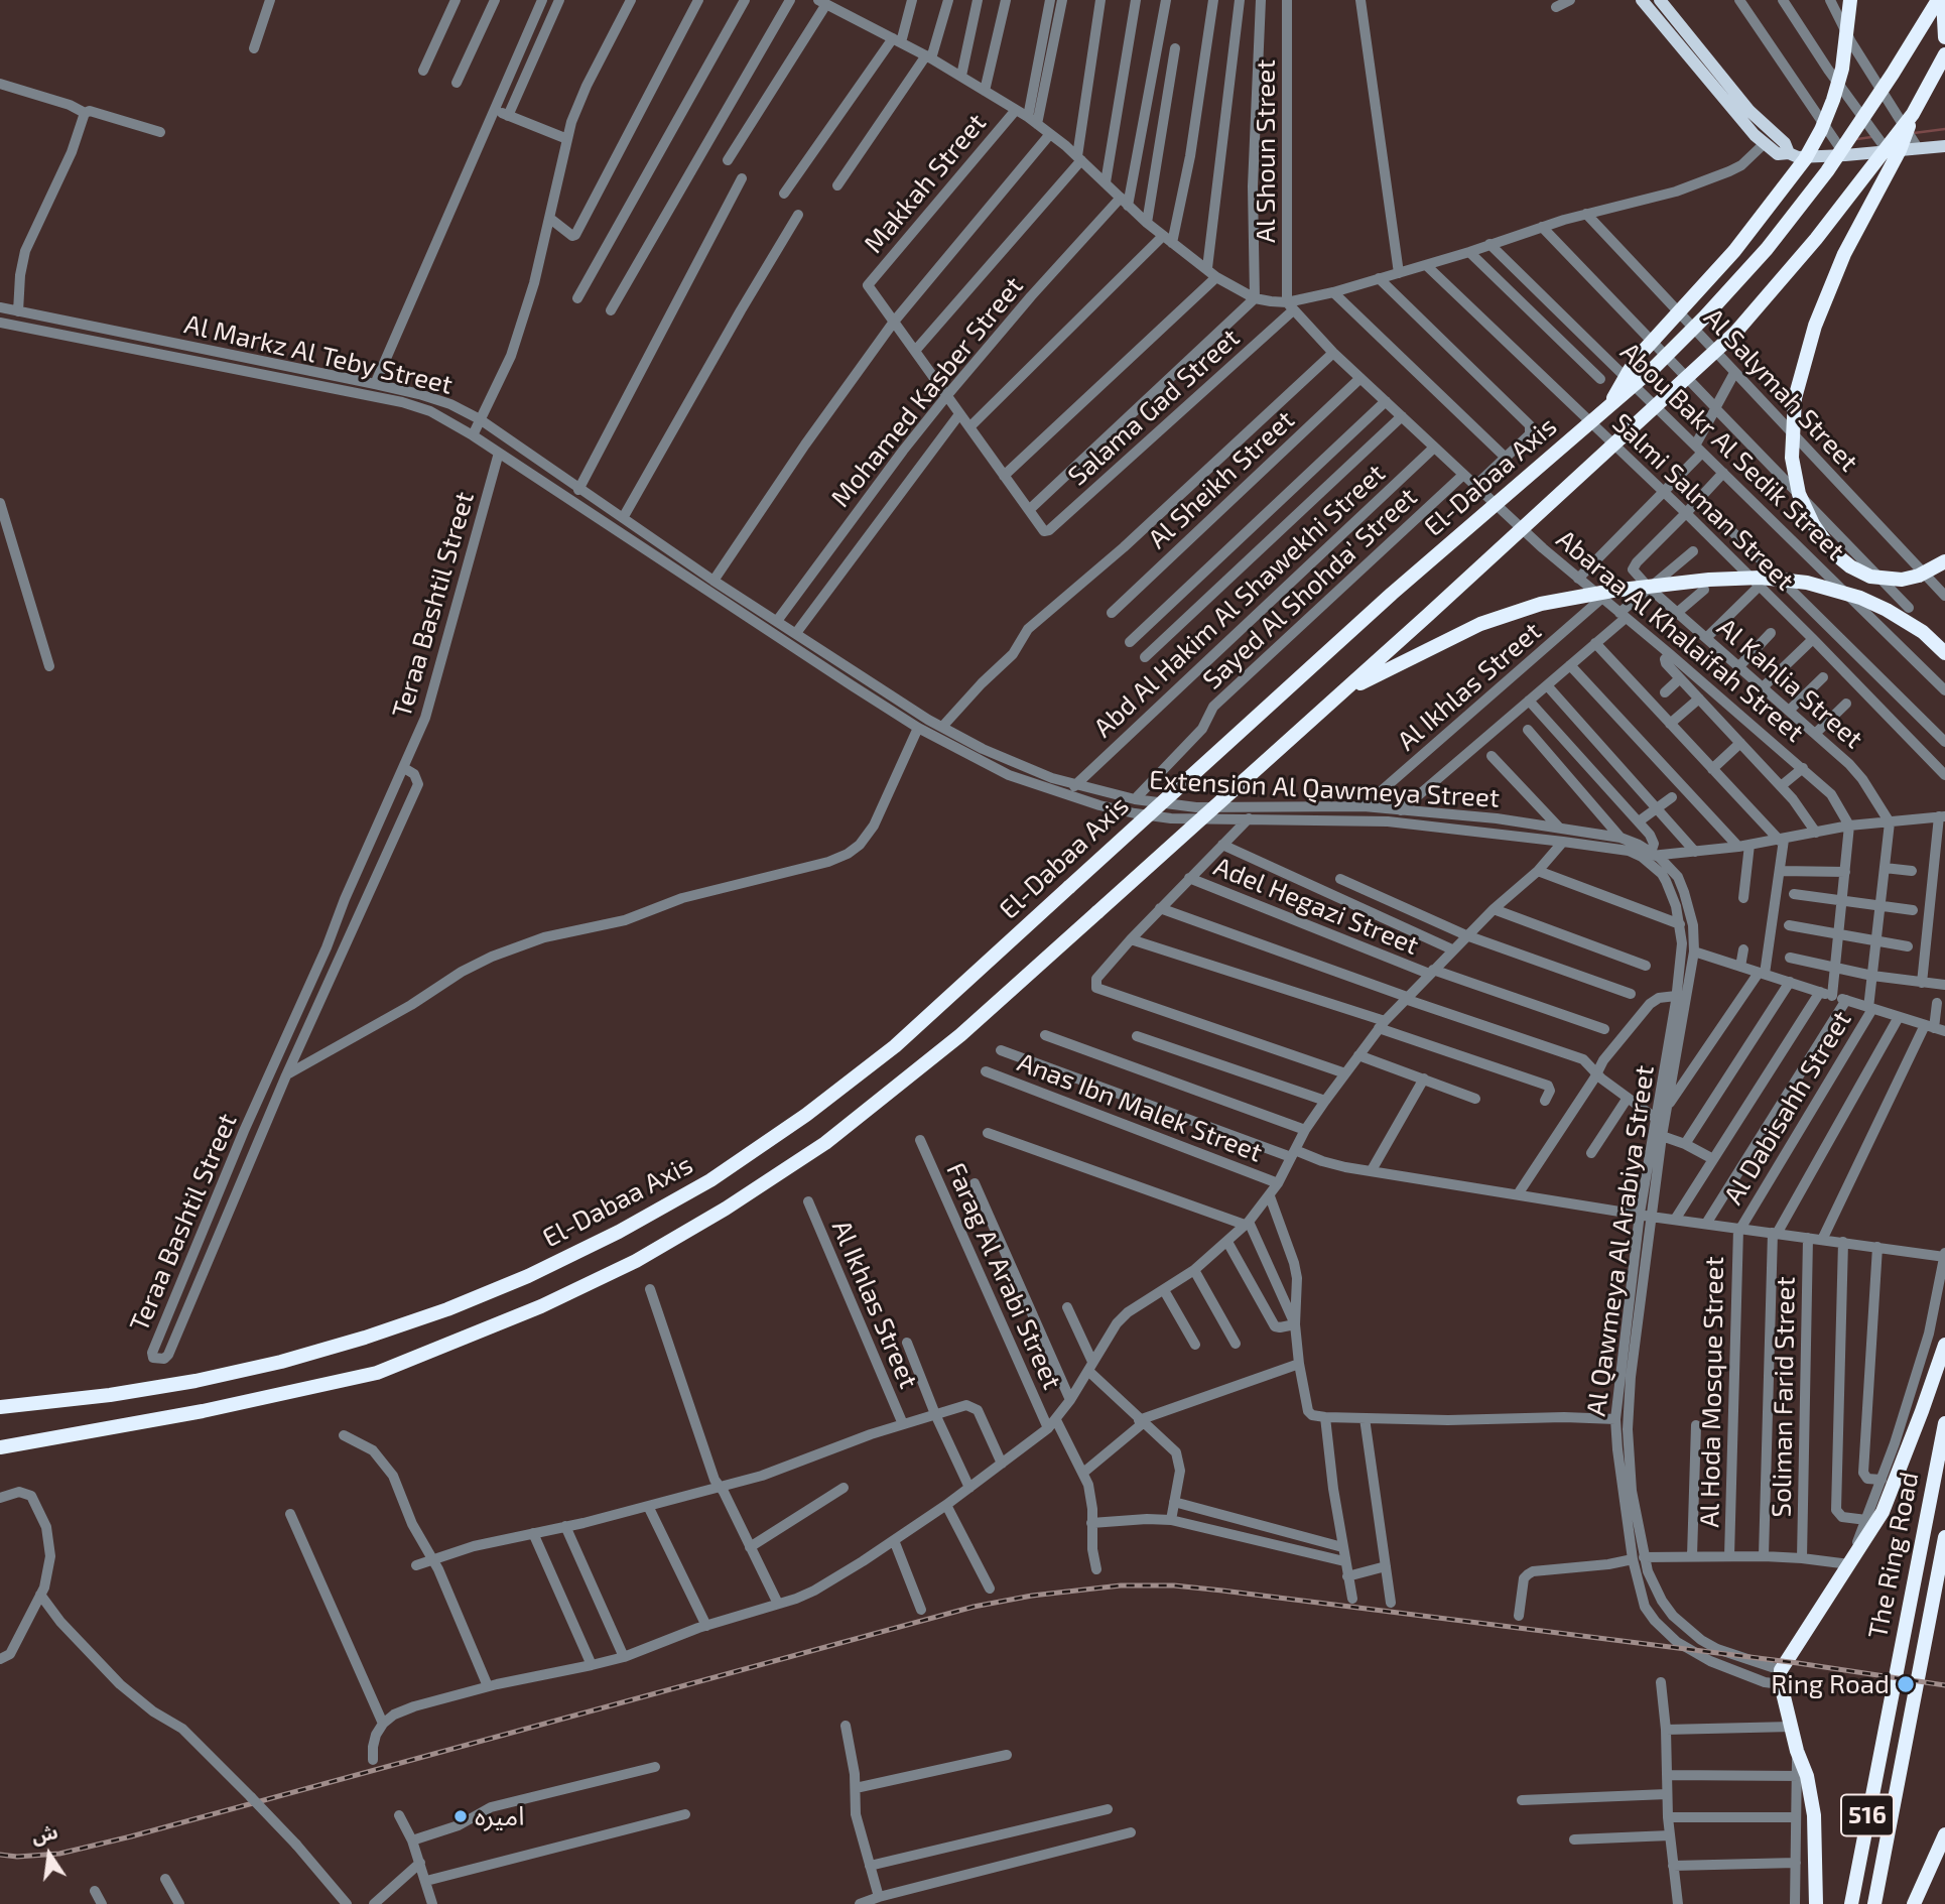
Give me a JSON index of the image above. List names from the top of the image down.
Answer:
{
  "streets": {
    "highway": ["El-Dabaa Axis", "The Ring Road", "516"],
    "street": [
      "Al Shoun Street",
      "Makkah Street",
      "Al Markz Al Teby Street",
      "Al Salymah Street",
      "Mohamed Kasber Street",
      "Salama Gad Street",
      "Abou Bakr Al Sedik Street",
      "Al Sheikh Street",
      "Salmi Salman Street",
      "Sayed Al Shohda' Street",
      "Abd Al Hakim Al Shawekhi Street",
      "Teraa Bashtil Street",
      "Abaraa Al Khalaifah Street",
      "Al Kahlia Street",
      "Al Ikhlas Street",
      "Extension Al Qawmeya Street",
      "Adel Hegazi Street",
      "Anas Ibn Malek Street",
      "Al Dabisahh Street",
      "Al Qawmeya Al Arabiya Street",
      "Farag Al Arabi Street",
      "Al Hoda Mosque Street",
      "Soliman Farid Street"
    ]
  },
  "crossings": [
    ["Al Shoun Street", "Salama Gad Street"],
    ["Al Shoun Street", "Abaraa Al Khalaifah Street"],
    ["Al Markz Al Teby Street", "Mohamed Kasber Street"],
    ["Al Markz Al Teby Street", "Teraa Bashtil Street"],
    ["Al Markz Al Teby Street", "Extension Al Qawmeya Street"],
    ["Mohamed Kasber Street", "Extension Al Qawmeya Street"],
    ["Salama Gad Street", "Abaraa Al Khalaifah Street"],
    ["Al Sheikh Street", "Abaraa Al Khalaifah Street"],
    ["Sayed Al Shohda' Street", "Abaraa Al Khalaifah Street"],
    ["Sayed Al Shohda' Street", "Extension Al Qawmeya Street"],
    ["Abd Al Hakim Al Shawekhi Street", "Abaraa Al Khalaifah Street"],
    ["Abd Al Hakim Al Shawekhi Street", "Extension Al Qawmeya Street"],
    ["Abaraa Al Khalaifah Street", "Al Ikhlas Street"],
    ["Abaraa Al Khalaifah Street", "Extension Al Qawmeya Street"],
    ["Al Kahlia Street", "Extension Al Qawmeya Street"],
    ["Al Ikhlas Street", "Extension Al Qawmeya Street"],
    ["Extension Al Qawmeya Street", "Al Qawmeya Al Arabiya Street"],
    ["Al Dabisahh Street", "Al Hoda Mosque Street"]
  ],
  "places": ["Ring Road", "اميره"],
  "north": "top"
}
